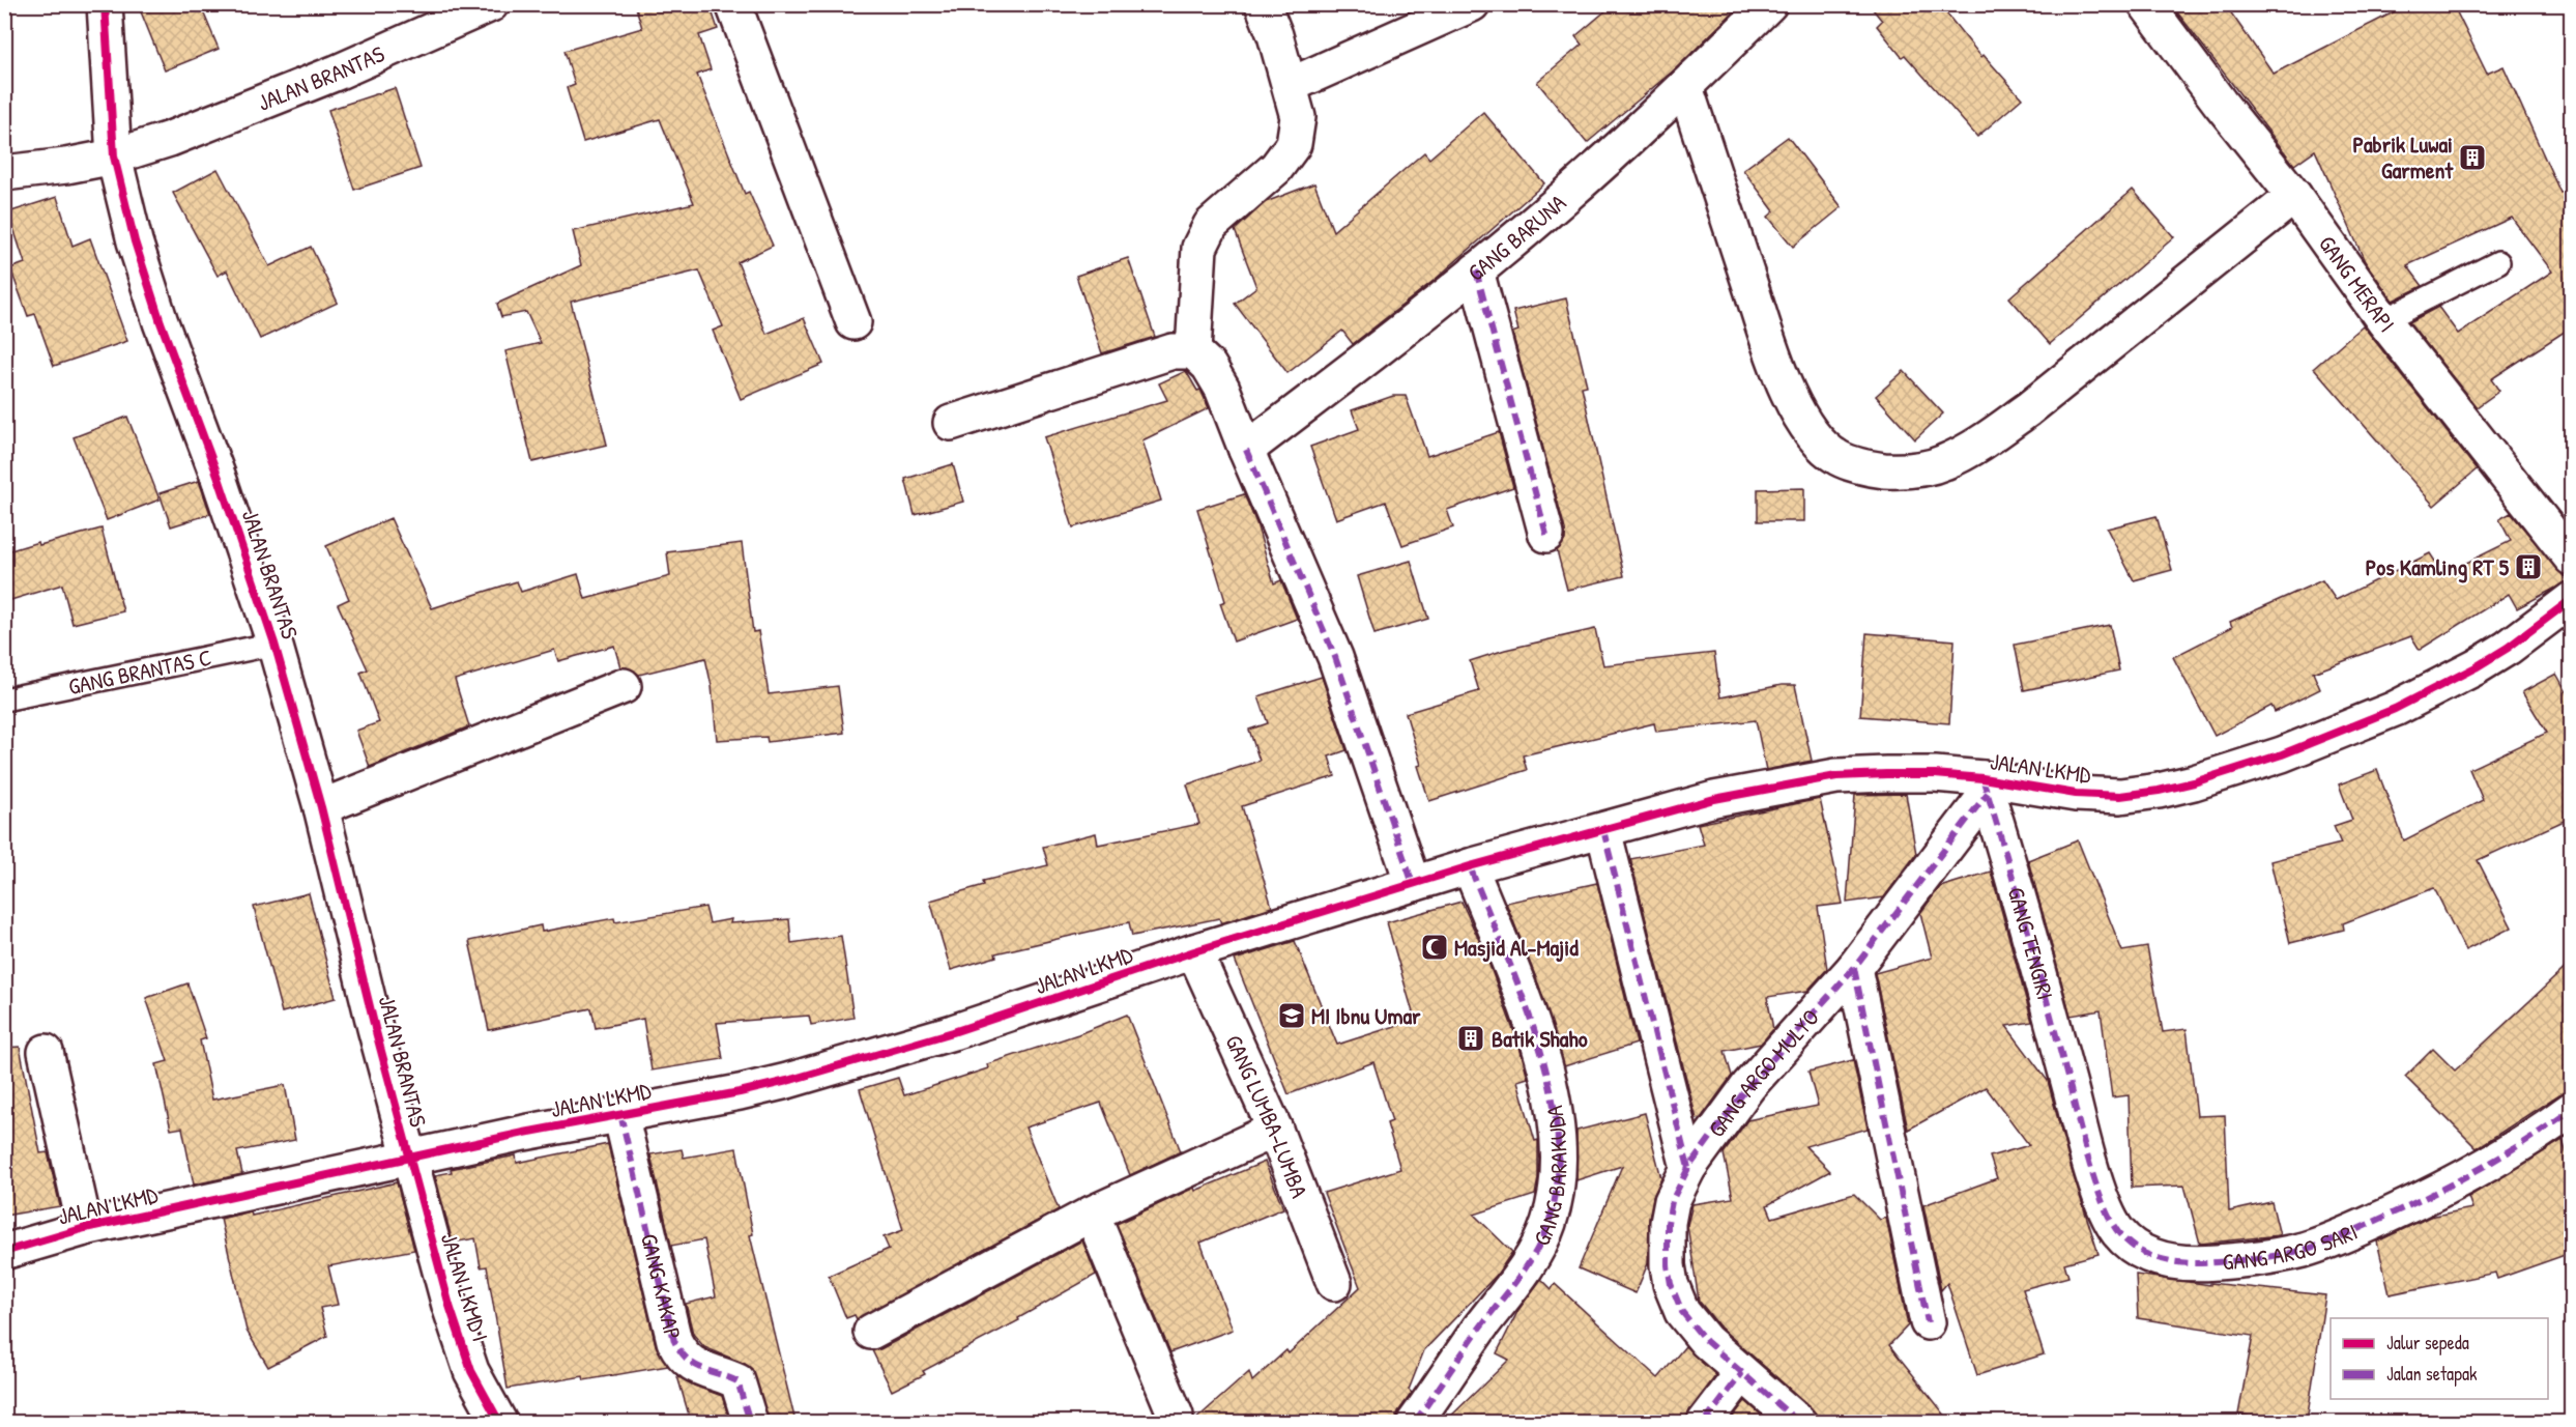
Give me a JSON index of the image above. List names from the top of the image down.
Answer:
{
  "streets": {
    "street": [
      "JALAN BRANTAS",
      "GANG BARUNA",
      "GANG MERAPI",
      "JALAN LKMD",
      "GANG TENGIRI",
      "GANG ARGO MULYO",
      "GANG LUMBA-LUMBA",
      "GANG BARAKUDA",
      "GANG ARGO SARI",
      "GANG KAKAP",
      "JALAN LKMD I"
    ],
    "lane": ["GANG BRANTAS C"]
  },
  "crossings": [
    ["JALAN BRANTAS", "GANG BRANTAS C"],
    ["JALAN BRANTAS", "JALAN LKMD"],
    ["JALAN BRANTAS", "JALAN LKMD I"],
    ["JALAN LKMD", "GANG TENGIRI"],
    ["JALAN LKMD", "GANG ARGO MULYO"],
    ["JALAN LKMD", "GANG LUMBA-LUMBA"],
    ["JALAN LKMD", "GANG BARAKUDA"],
    ["JALAN LKMD", "GANG KAKAP"],
    ["JALAN LKMD", "JALAN LKMD I"],
    ["GANG TENGIRI", "GANG ARGO MULYO"],
    ["GANG TENGIRI", "GANG ARGO SARI"]
  ],
  "places": {
    "building": ["Pabrik Luwai Garment", "Pos Kamling RT 5", "Batik Shaho"],
    "mosque": ["Masjid Al-Majid"],
    "school or university": ["MI Ibnu Umar"]
  },
  "legend": ["Jalur sepeda", "Jalan setapak"]
}
